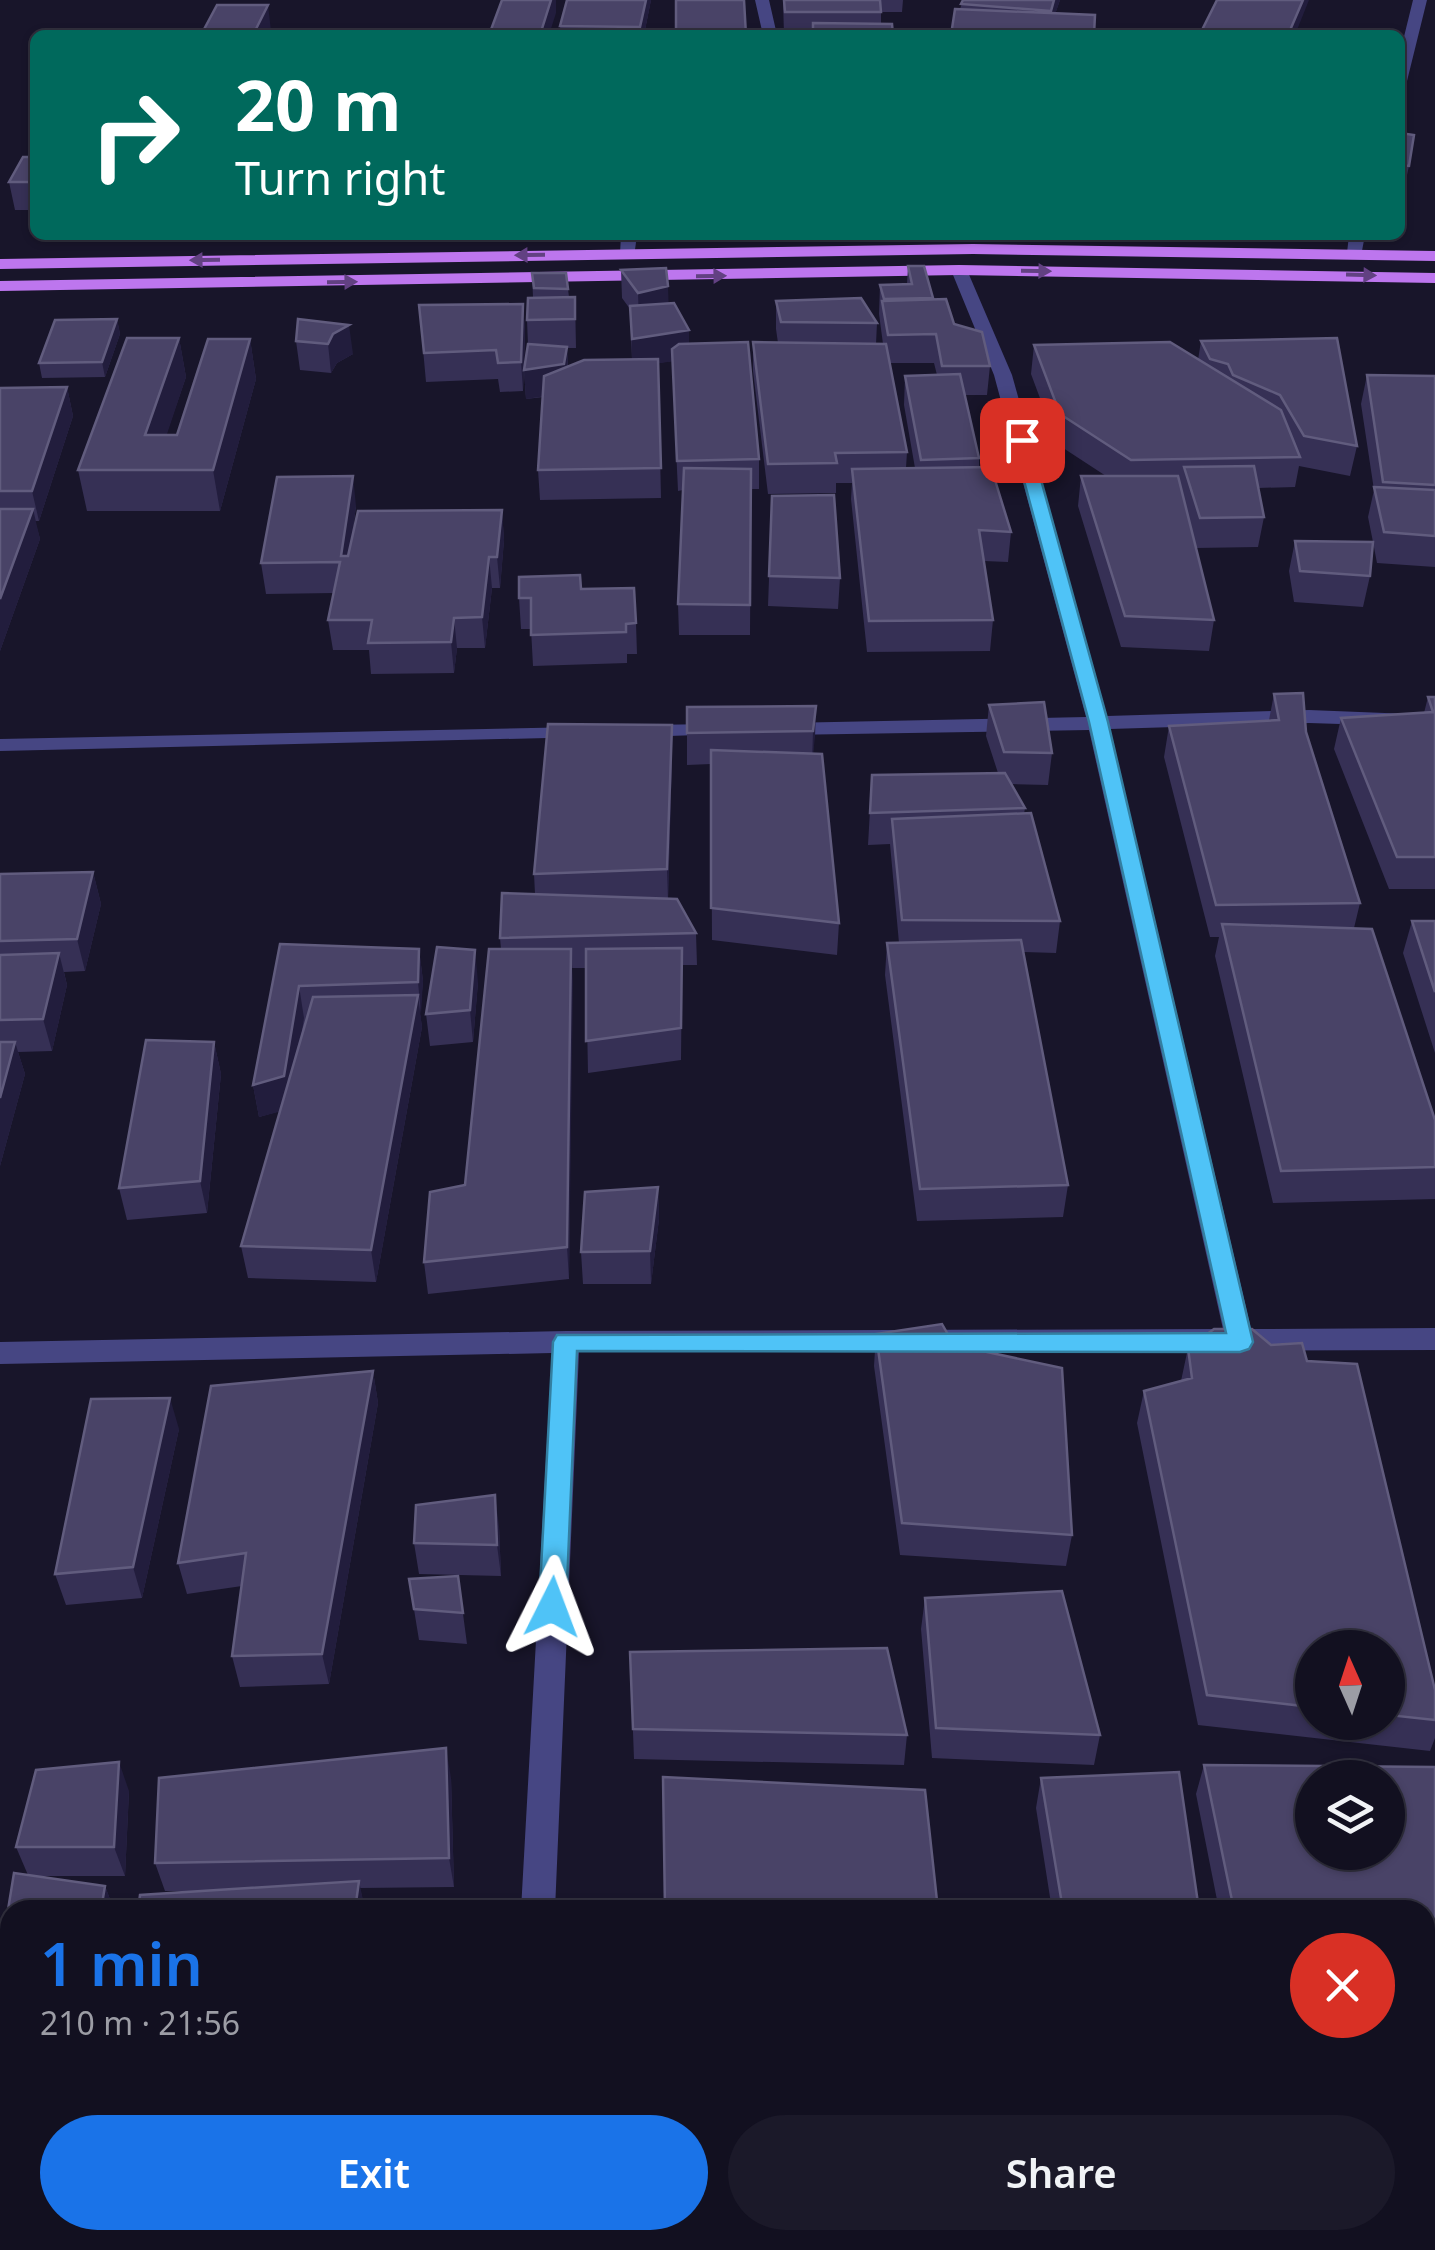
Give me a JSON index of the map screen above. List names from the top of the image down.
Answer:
{
  "north": "top",
  "page": {
    "turn": ["20 m", "Turn right"],
    "heading": ["1 min", "210 m · 21:56"],
    "buttons": ["Exit", "Share"]
  }
}
